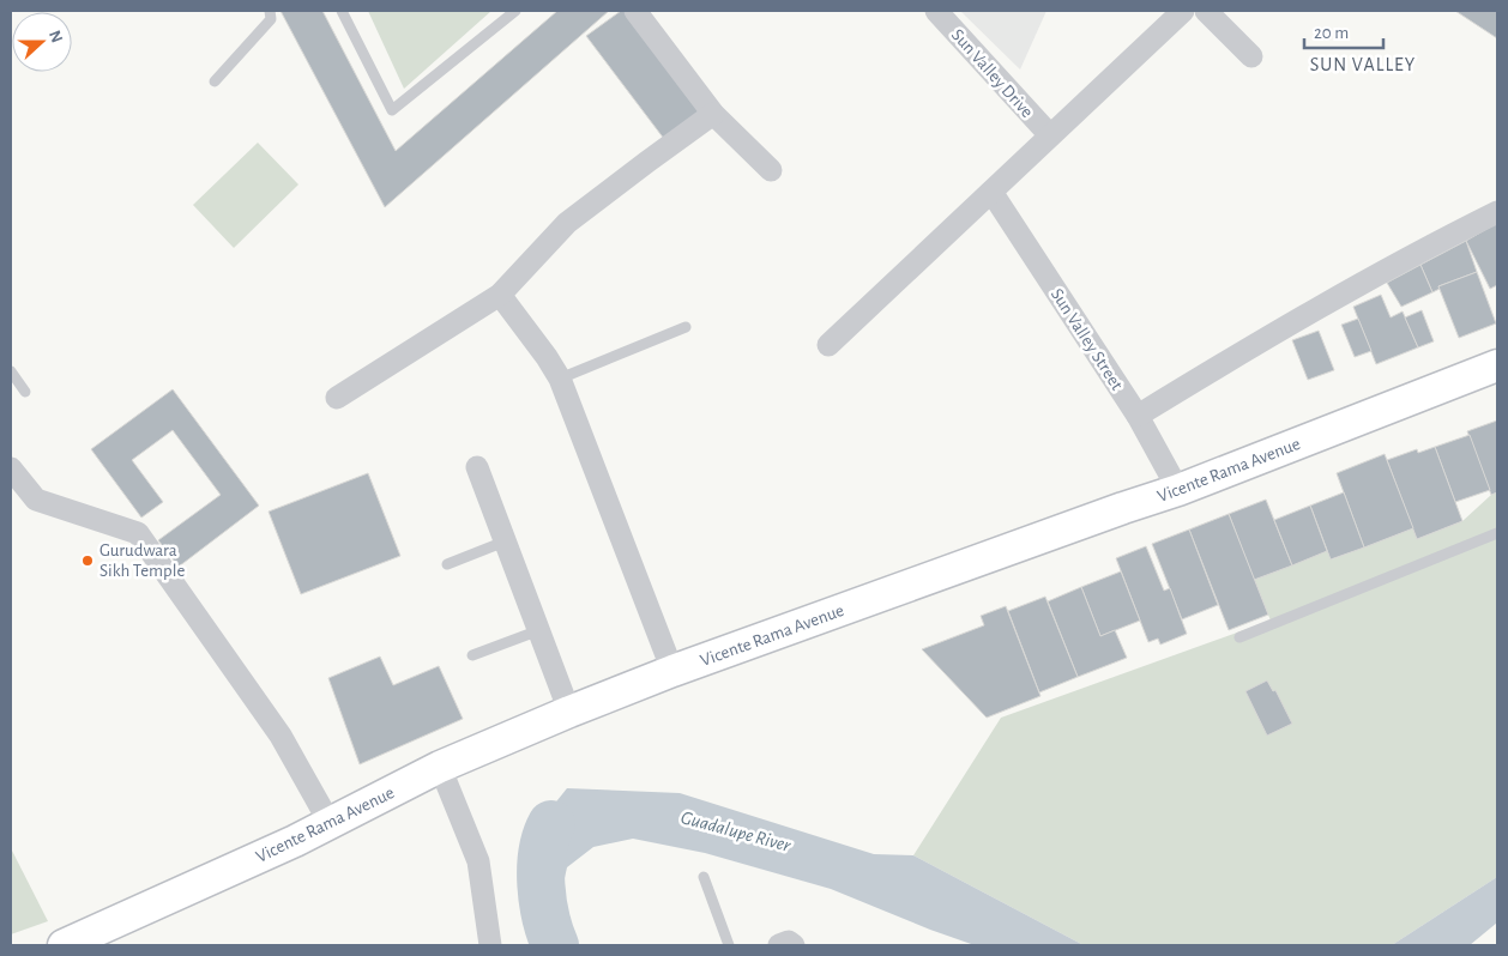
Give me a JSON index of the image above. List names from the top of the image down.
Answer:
{
  "streets": {
    "main road": ["Vicente Rama Avenue"],
    "street": ["Sun Valley Drive", "Sun Valley Street"]
  },
  "crossings": [
    ["Sun Valley Street", "Vicente Rama Avenue"]
  ],
  "districts": ["SUN VALLEY"],
  "water": ["Guadalupe River"],
  "places": ["Gurudwara Sikh Temple"],
  "scale_bar": "20 m",
  "north": "right"
}
